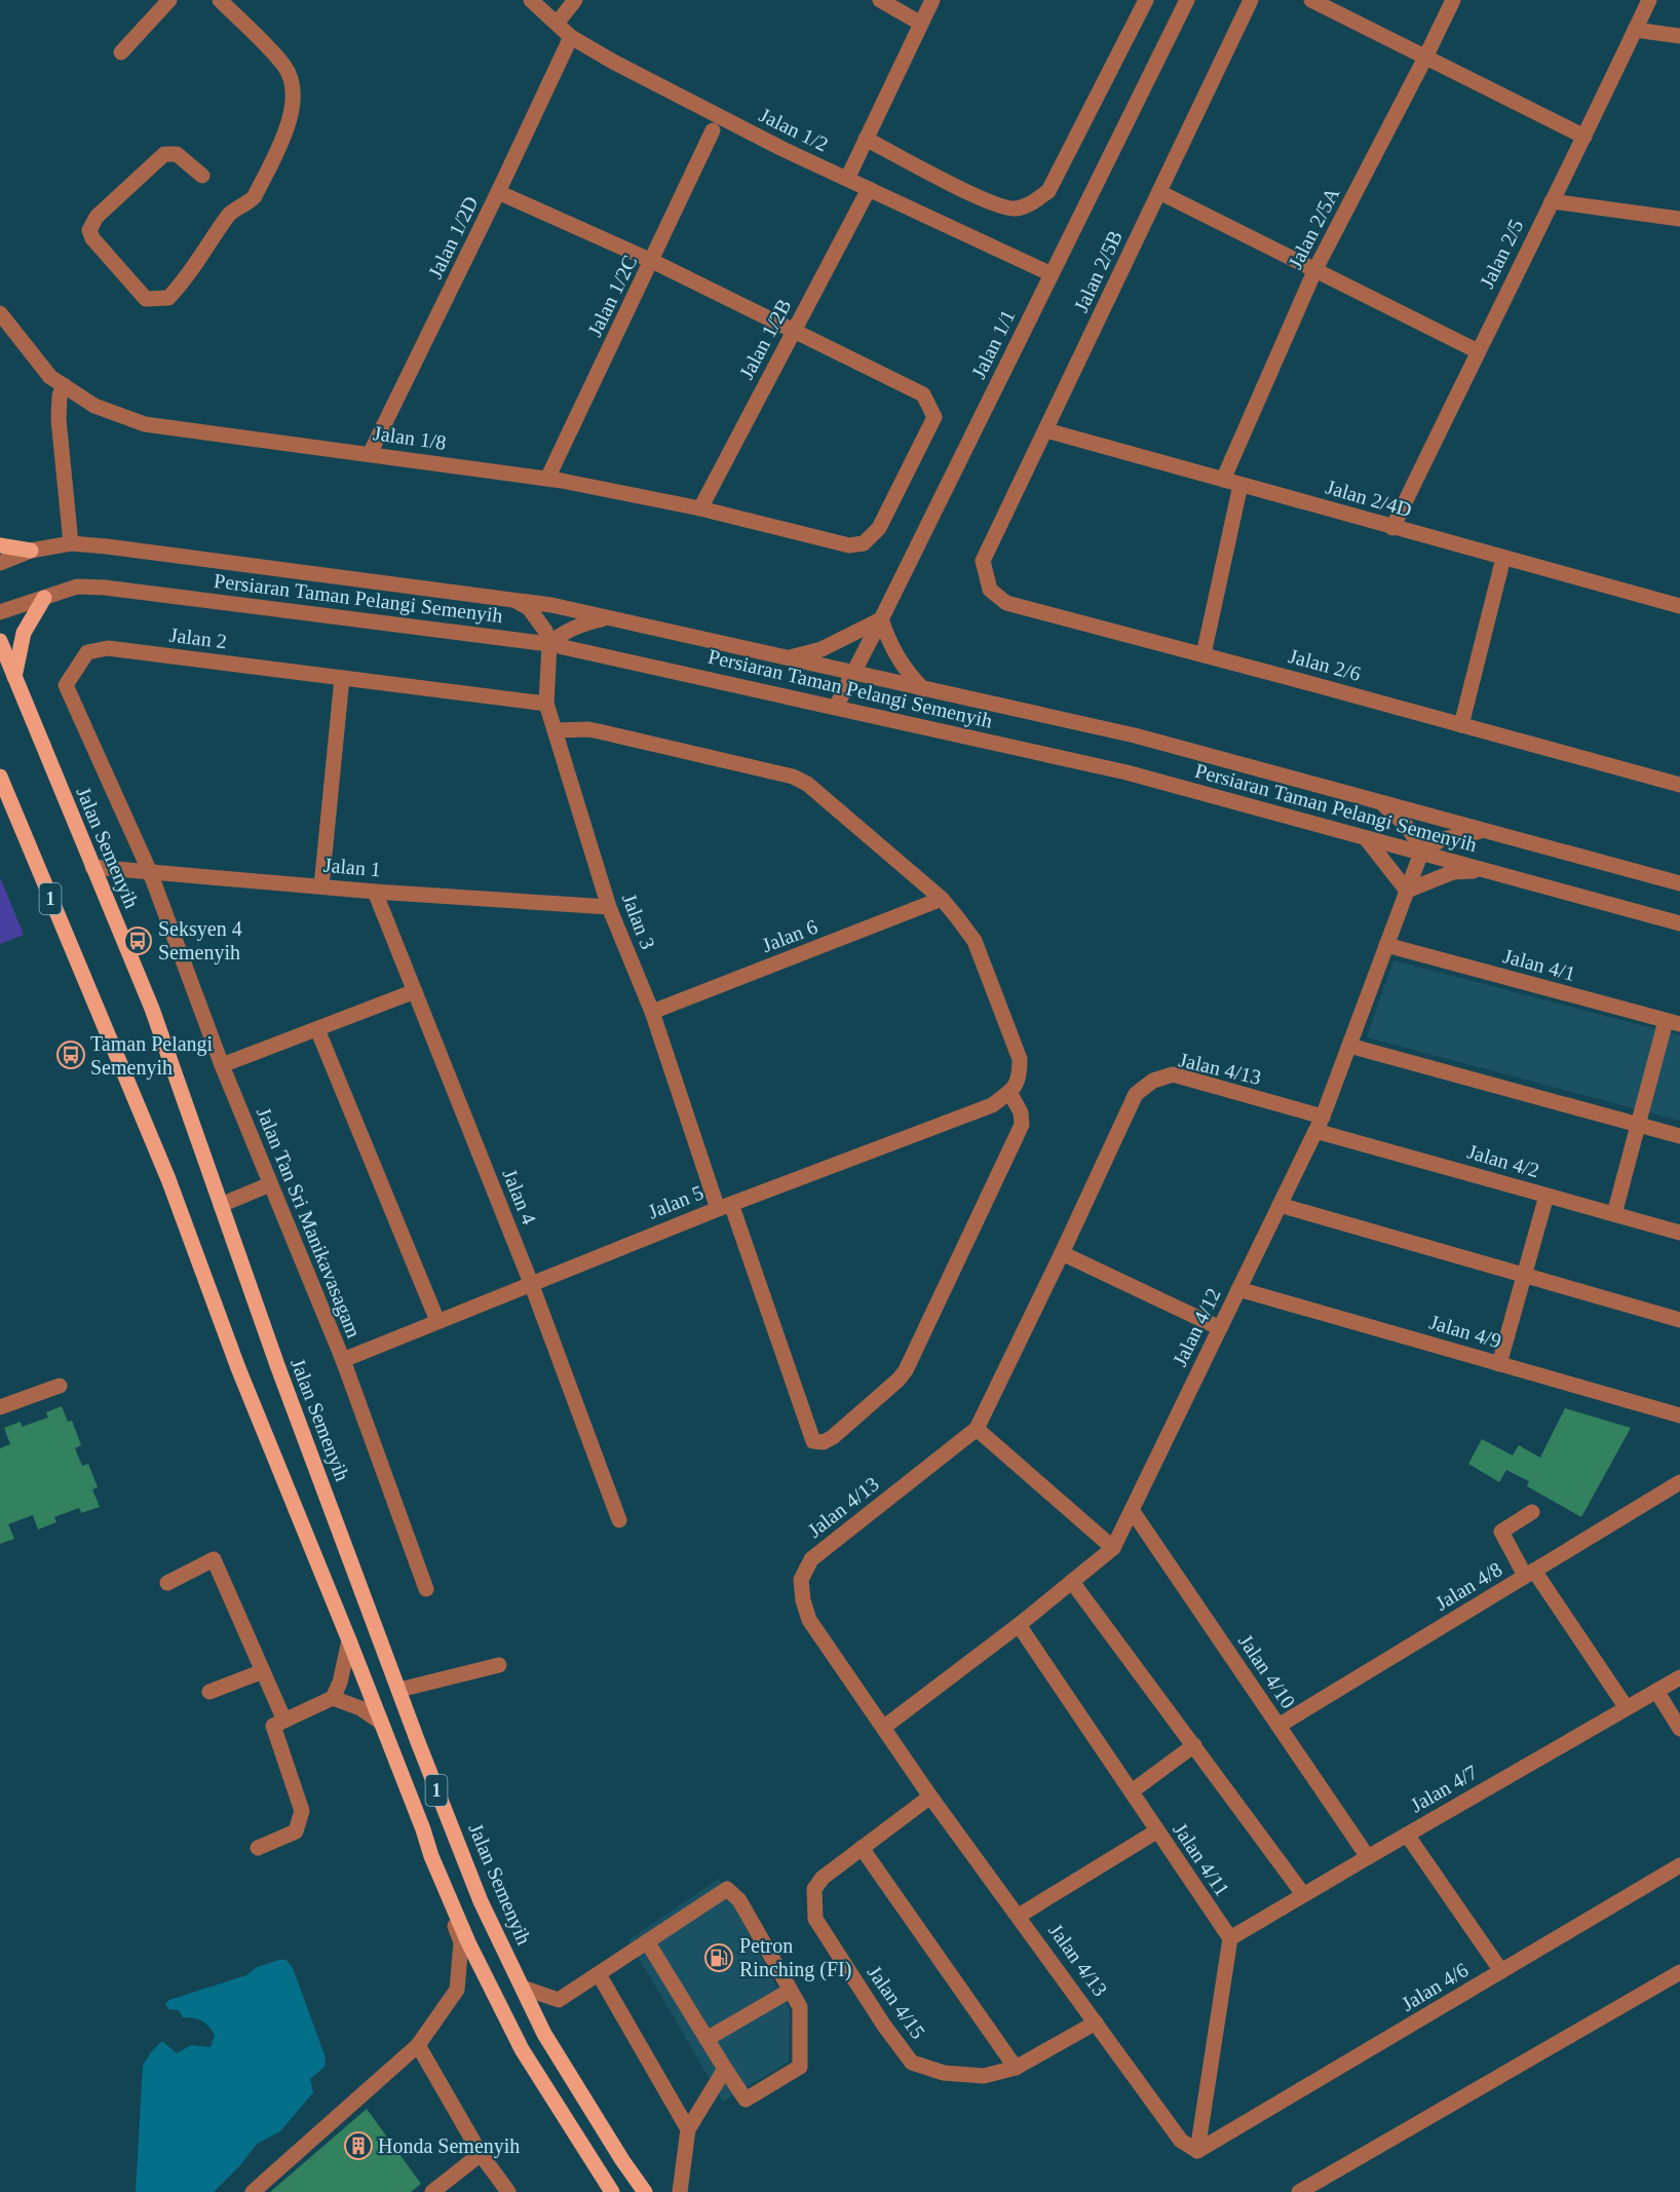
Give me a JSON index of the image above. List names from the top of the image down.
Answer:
{
  "streets": {
    "main road": ["Jalan Semenyih", "1"],
    "street": [
      "Jalan 1/2",
      "Jalan 2/5A",
      "Jalan 1/2D",
      "Jalan 2/5",
      "Jalan 2/5B",
      "Jalan 1/2C",
      "Jalan 1/2B",
      "Jalan 1/1",
      "Jalan 1/8",
      "Jalan 2/4D",
      "Persiaran Taman Pelangi Semenyih",
      "Jalan 2",
      "Jalan 2/6",
      "Jalan 1",
      "Jalan 3",
      "Jalan 6",
      "Jalan 4/1",
      "Jalan 4/13",
      "Jalan 4/2",
      "Jalan 4",
      "Jalan 5",
      "Jalan Tan Sri Manikavasagam",
      "Jalan 4/12",
      "Jalan 4/9",
      "Jalan 4/8",
      "Jalan 4/10",
      "Jalan 4/7",
      "Jalan 4/11",
      "Jalan 4/6",
      "Jalan 4/15"
    ]
  },
  "crossings": [
    ["Jalan 1/2", "Jalan 1/2D"],
    ["Jalan 1/2", "Jalan 1/2B"],
    ["Jalan 1/2", "Jalan 1/1"],
    ["Jalan 2/5A", "Jalan 2/4D"],
    ["Jalan 1/2D", "Jalan 1/8"],
    ["Jalan 2/5", "Jalan 2/4D"],
    ["Jalan 2/5B", "Jalan 2/4D"],
    ["Jalan 2/5B", "Jalan 2/6"],
    ["Jalan 1/2C", "Jalan 1/8"],
    ["Jalan 1/2B", "Jalan 1/8"],
    ["Jalan 1/1", "Persiaran Taman Pelangi Semenyih"],
    ["Persiaran Taman Pelangi Semenyih", "Jalan 3"],
    ["Persiaran Taman Pelangi Semenyih", "Jalan 4/12"],
    ["Jalan 2", "Jalan 1"],
    ["Jalan 2", "Jalan 3"],
    ["Jalan 2", "Jalan Tan Sri Manikavasagam"],
    ["Jalan Semenyih", "Jalan 1"],
    ["Jalan 1", "Jalan 3"],
    ["Jalan 1", "Jalan 4"],
    ["Jalan 1", "Jalan Tan Sri Manikavasagam"],
    ["Jalan 3", "Jalan 6"],
    ["Jalan 3", "Jalan 5"],
    ["Jalan 6", "Jalan 5"],
    ["Jalan 4/1", "Jalan 4/12"],
    ["Jalan 4/13", "Jalan 4/2"],
    ["Jalan 4/13", "Jalan 4/12"],
    ["Jalan 4/13", "Jalan 4/6"],
    ["Jalan 4/13", "Jalan 4/15"],
    ["Jalan 4/2", "Jalan 4/12"],
    ["Jalan 4", "Jalan 5"],
    ["Jalan 5", "Jalan Tan Sri Manikavasagam"],
    ["Jalan 4/12", "Jalan 4/9"],
    ["Jalan 4/12", "Jalan 4/10"],
    ["Jalan 4/12", "Jalan 4/11"],
    ["Jalan 4/8", "Jalan 4/10"],
    ["Jalan 4/10", "Jalan 4/7"],
    ["Jalan 4/7", "Jalan 4/11"]
  ],
  "places": {
    "bus stop": ["Seksyen 4 Semenyih", "Taman Pelangi Semenyih"],
    "fuel station": ["Petron Rinching (FI)"],
    "building": ["Honda Semenyih"]
  }
}
